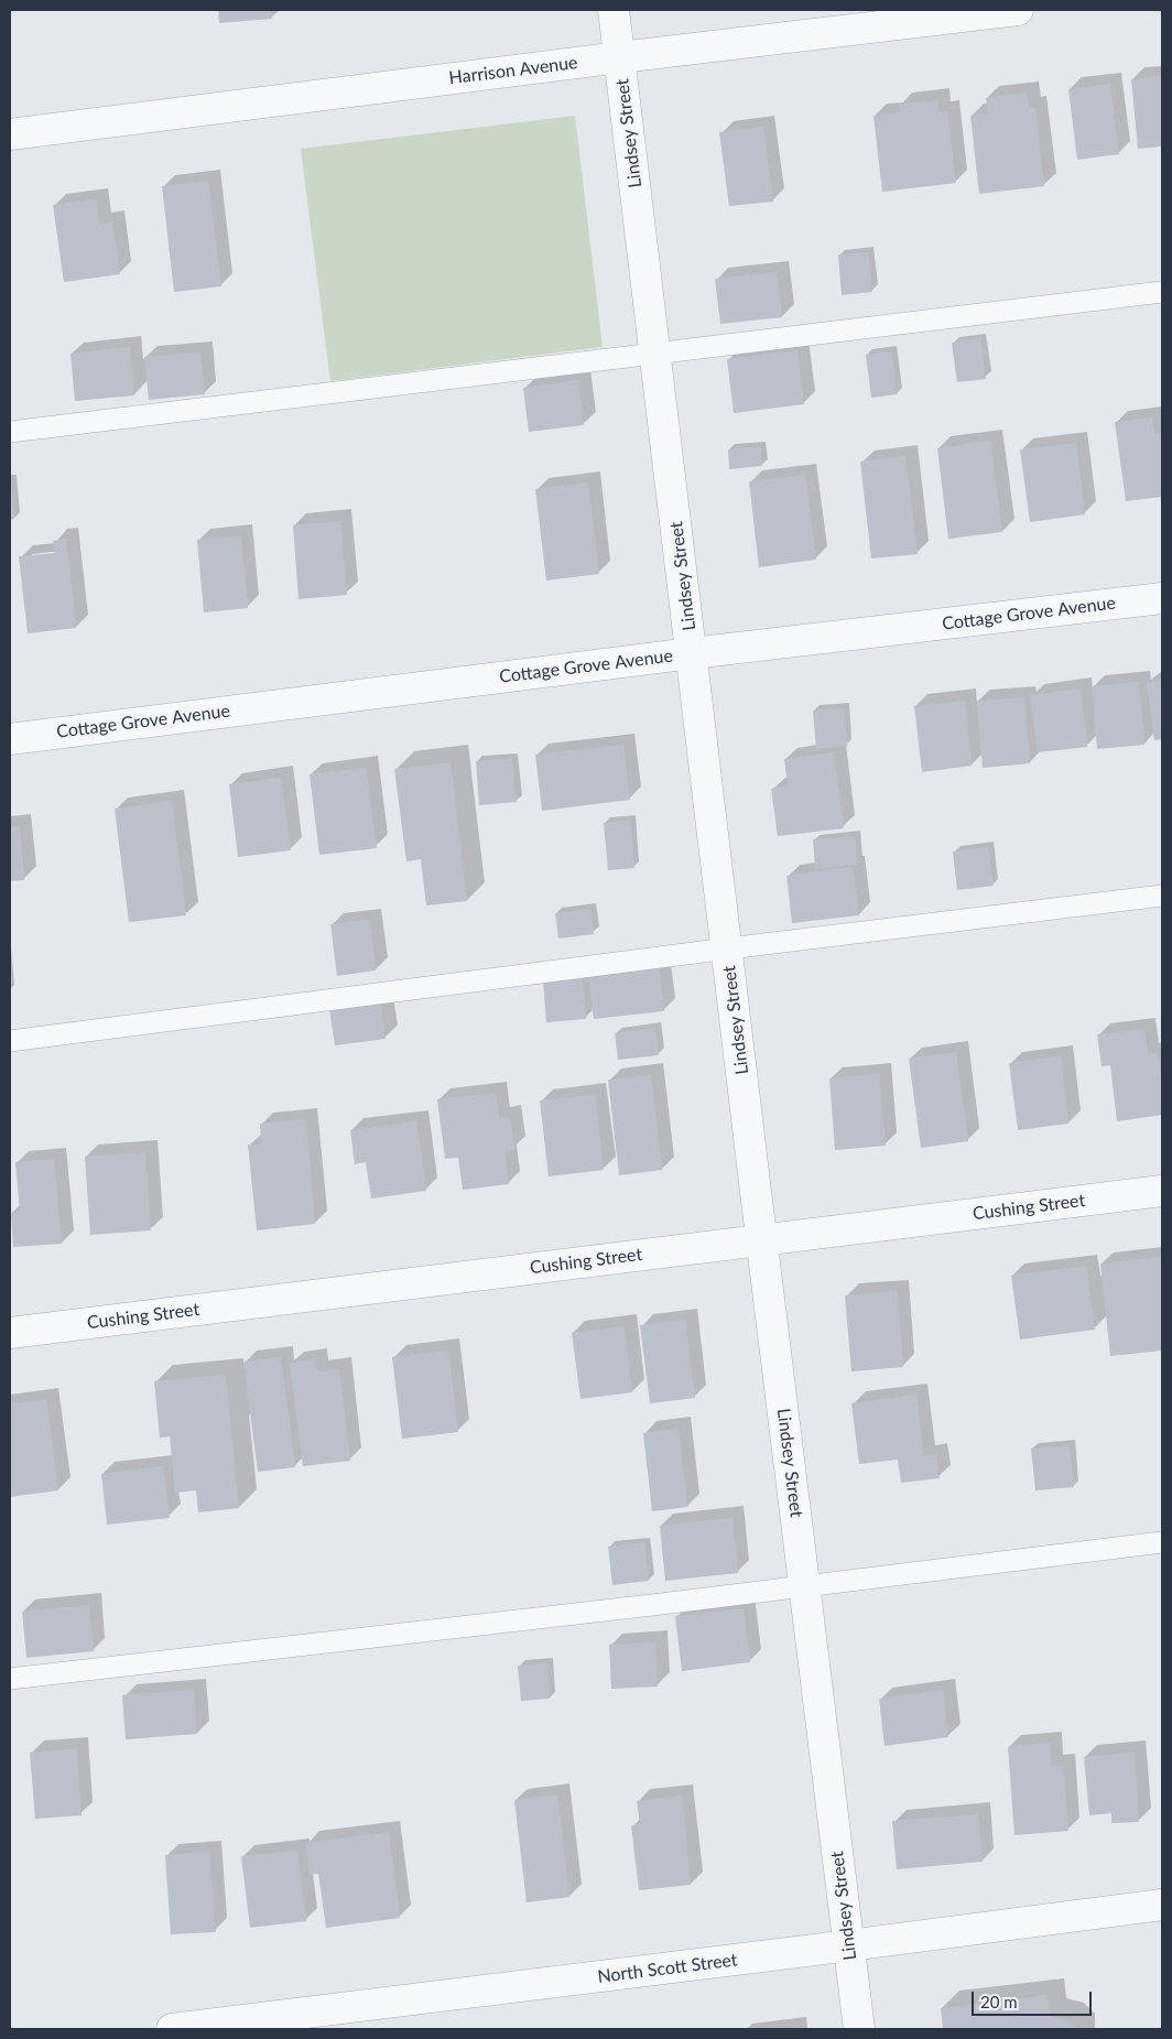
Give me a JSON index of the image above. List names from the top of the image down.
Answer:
{
  "streets": {
    "street": [
      "Harrison Avenue",
      "Lindsey Street",
      "Cottage Grove Avenue",
      "Cushing Street",
      "North Scott Street"
    ]
  },
  "crossings": [
    ["Harrison Avenue", "Lindsey Street"],
    ["Lindsey Street", "Cottage Grove Avenue"],
    ["Lindsey Street", "Cushing Street"],
    ["Lindsey Street", "North Scott Street"]
  ],
  "scale_bar": "20 m"
}
